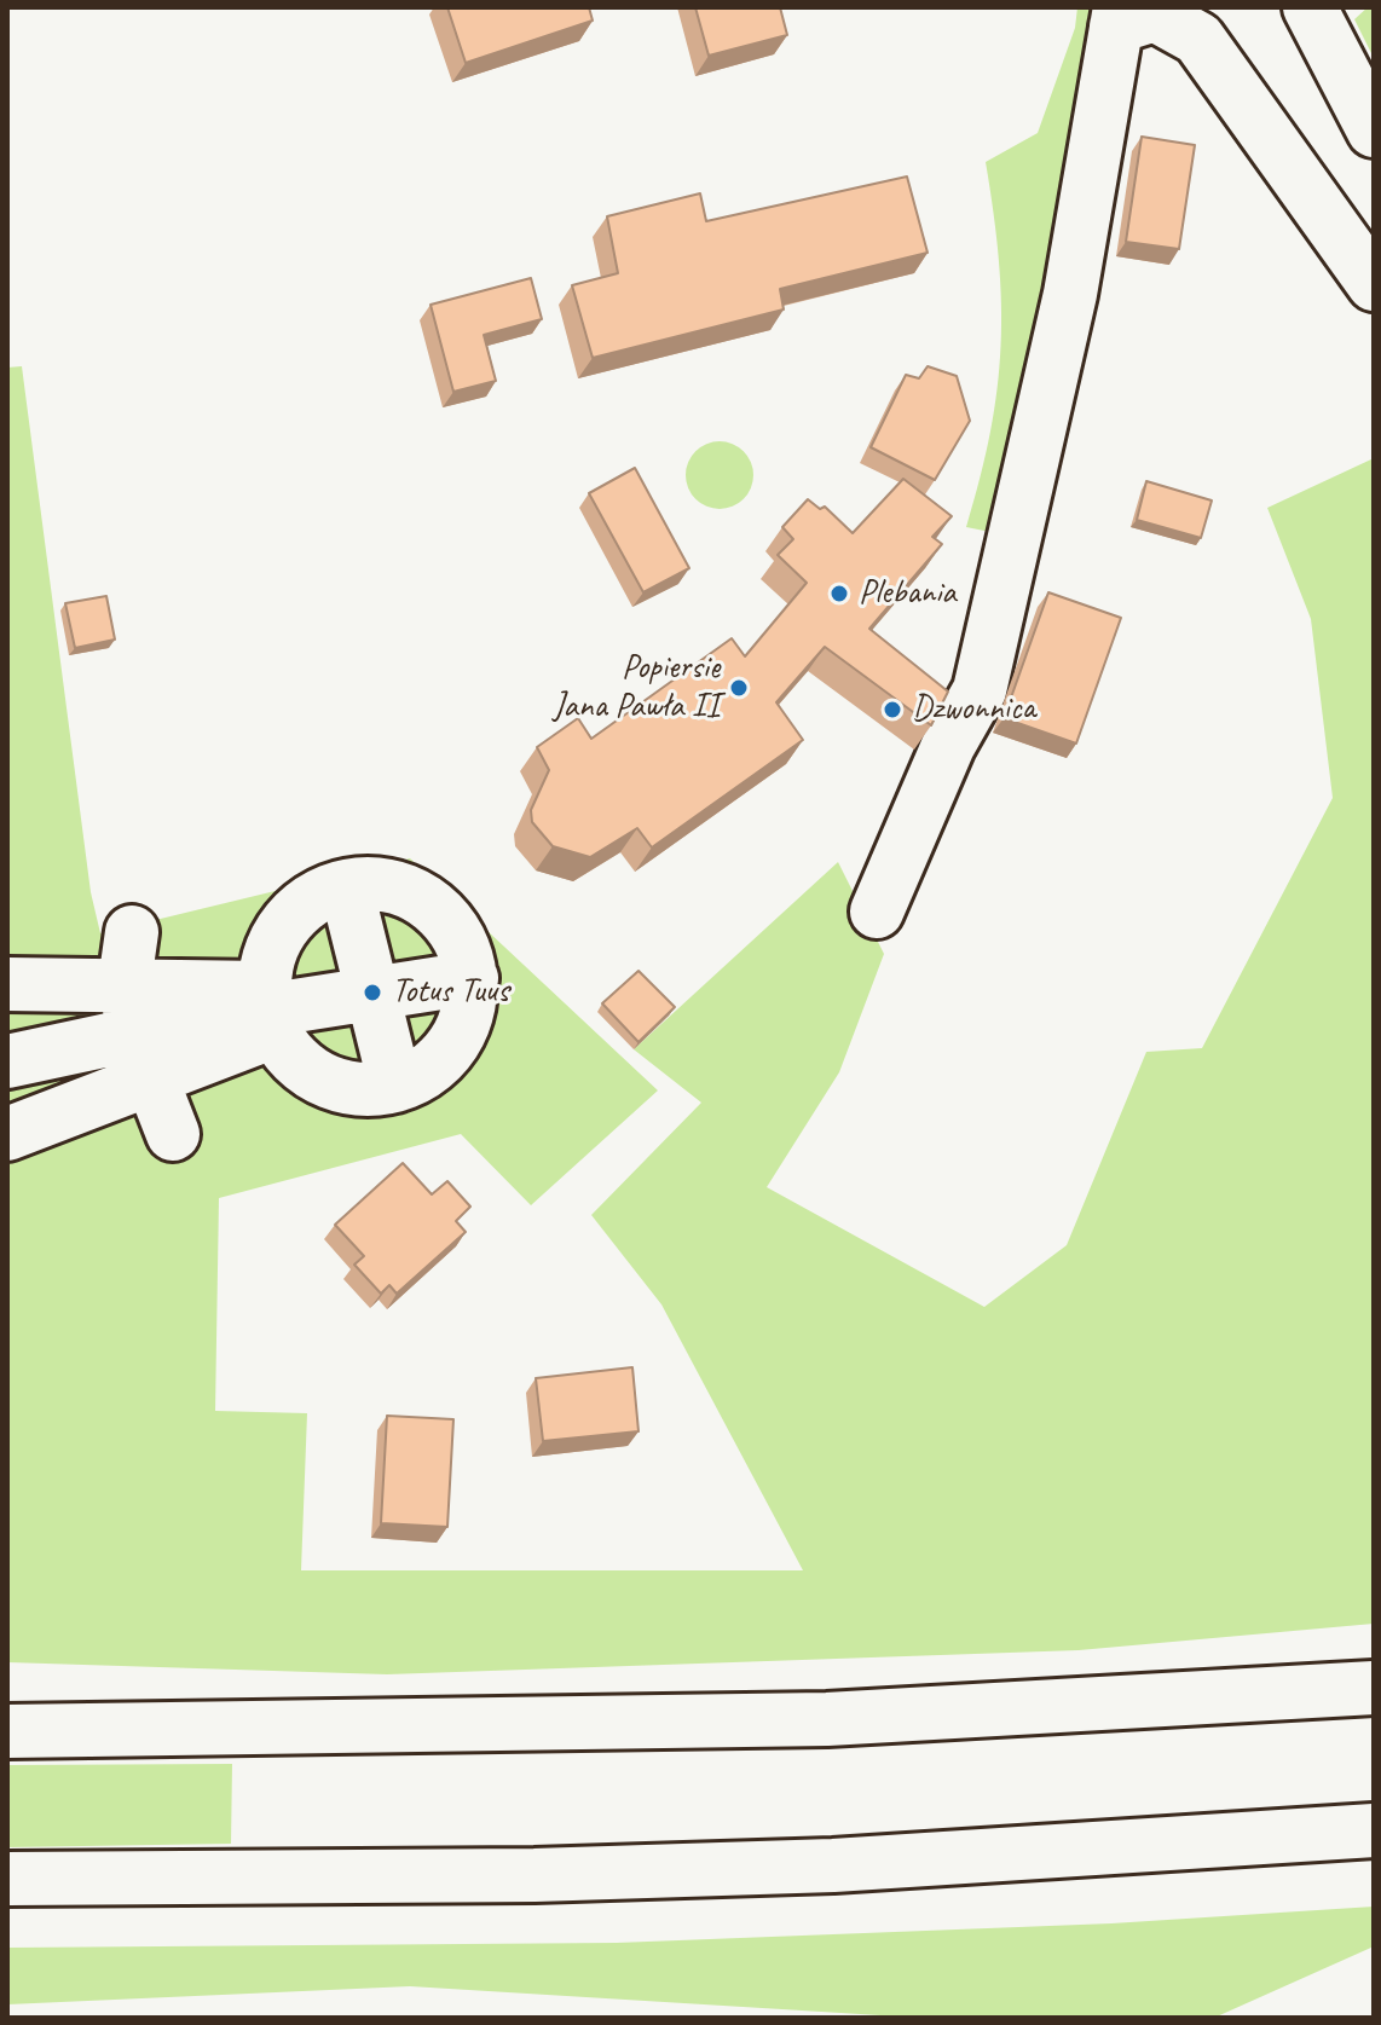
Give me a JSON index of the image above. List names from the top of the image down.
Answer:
{
  "places": [
    "Plebania",
    "Popiersie Jana Pawła II",
    "Dzwonnica",
    "Totus Tuus"
  ]
}
